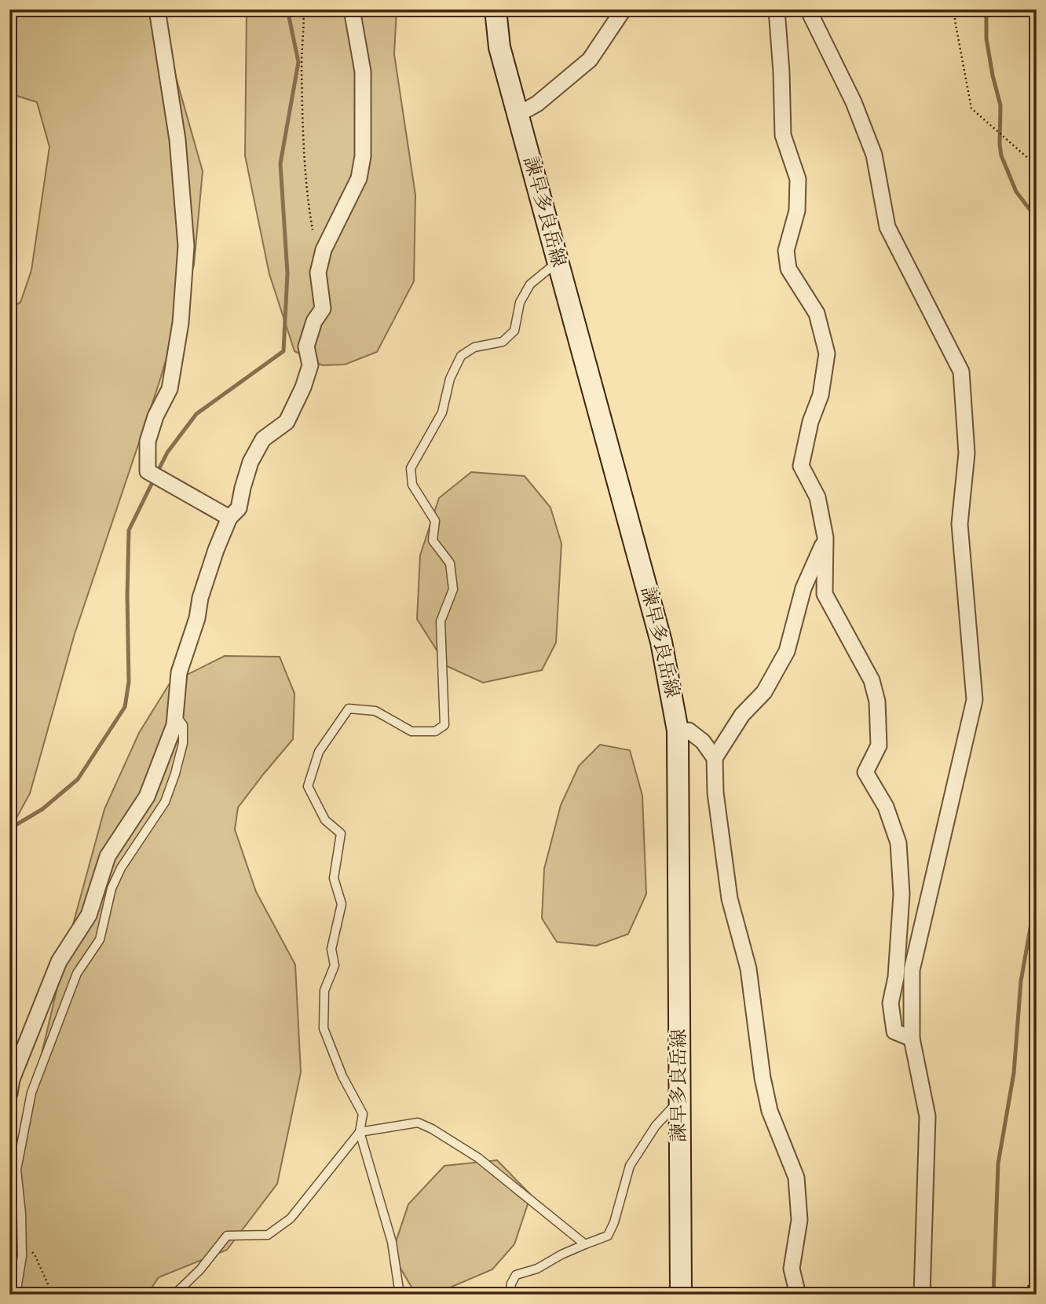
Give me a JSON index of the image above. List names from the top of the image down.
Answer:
{
  "streets": {
    "main road": ["諫早多良岳線"]
  }
}
